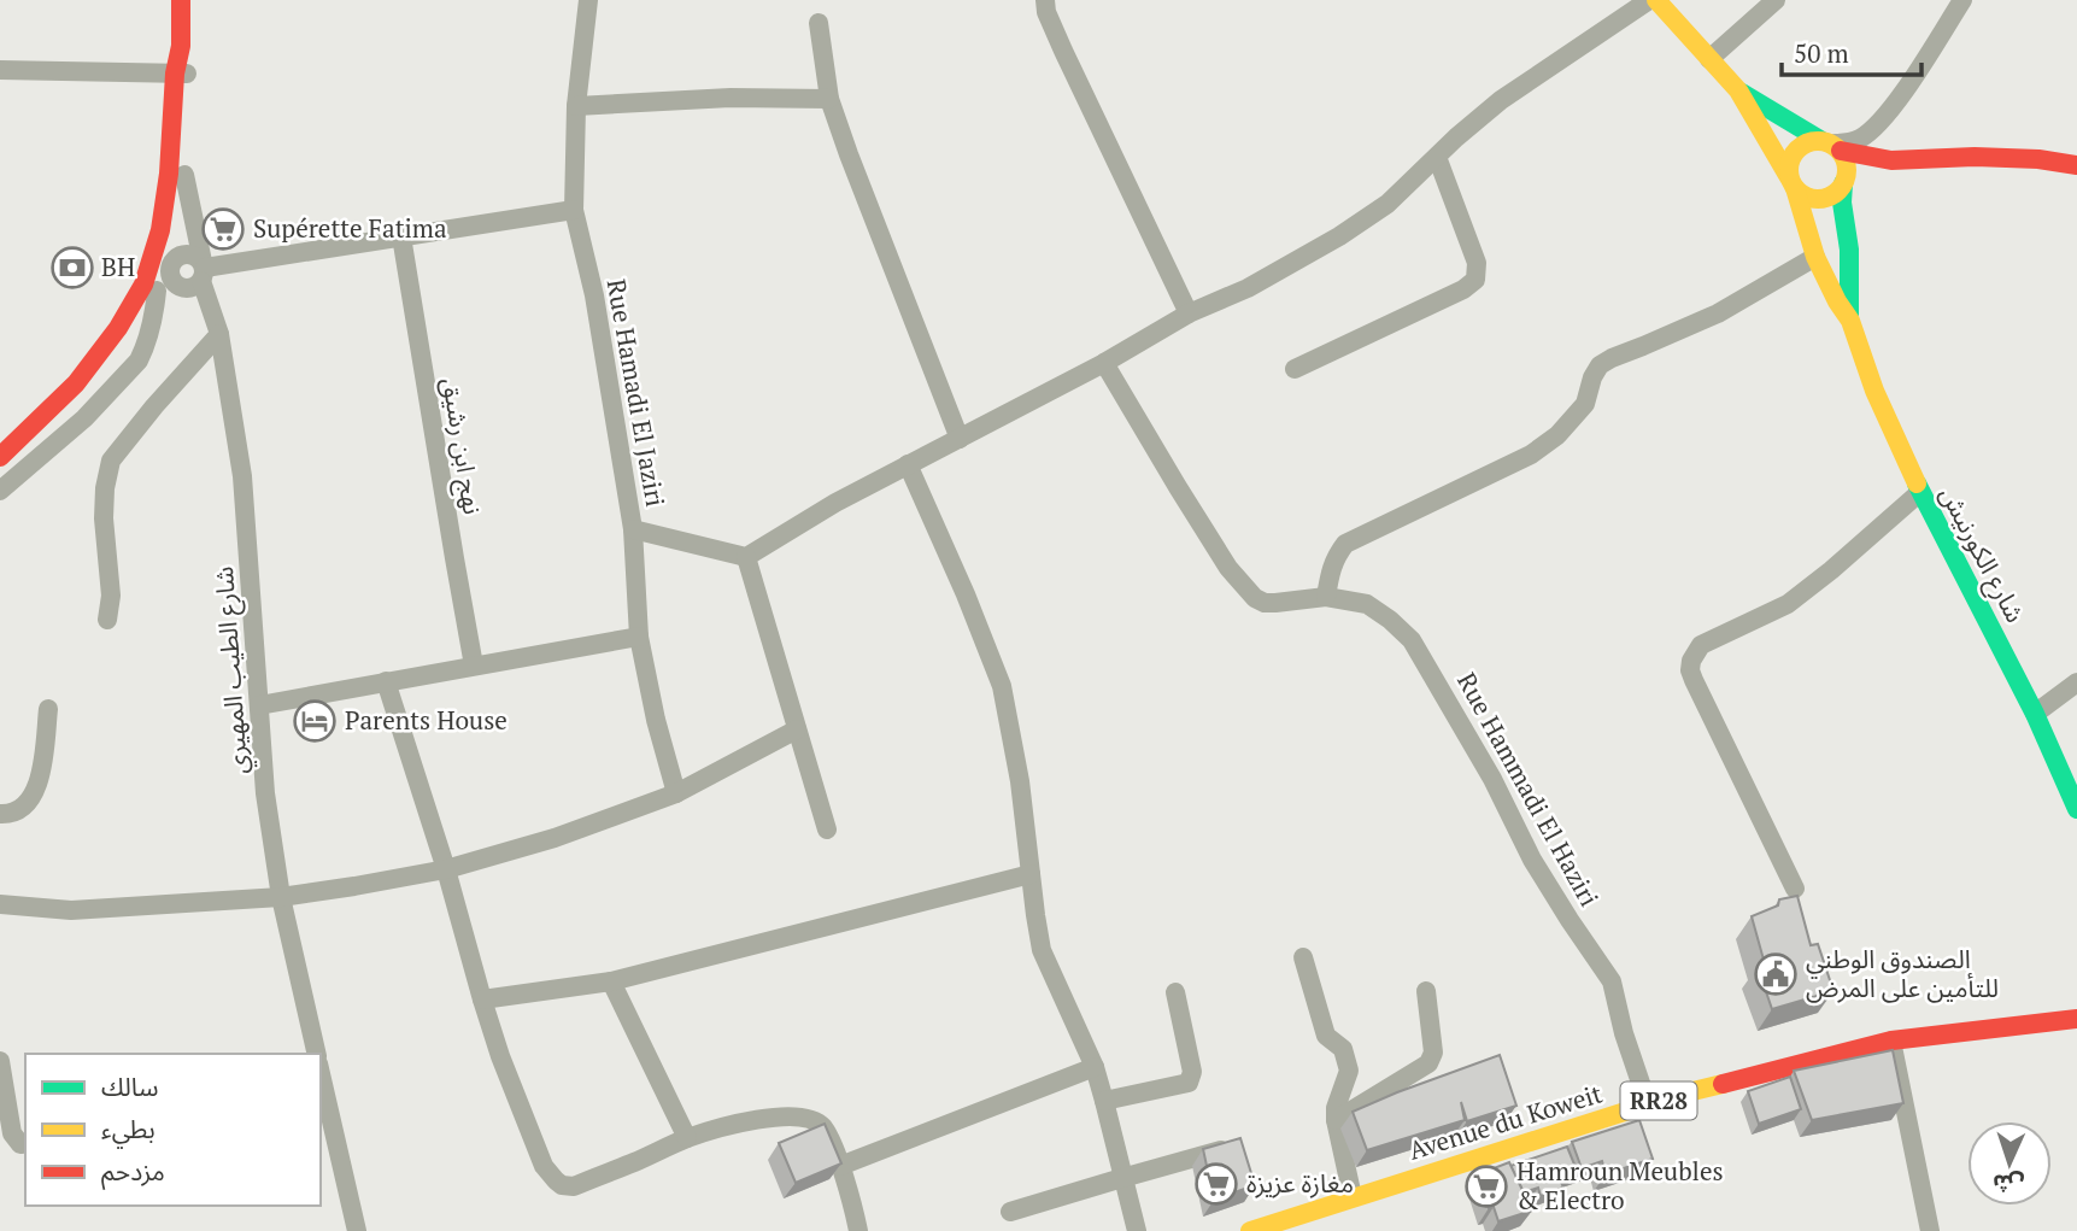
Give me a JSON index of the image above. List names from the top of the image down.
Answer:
{
  "streets": {
    "street": [
      "Rue Hamadi El Jaziri",
      "نهج ابن رشيق",
      "شارع الكورنيش",
      "شارع الطيب المهيري",
      "Rue Hammadi El Haziri",
      "RR28",
      "Avenue du Koweit"
    ]
  },
  "crossings": [
    ["Rue Hammadi El Haziri", "Avenue du Koweit"]
  ],
  "places": {
    "supermarket": ["Supérette Fatima", "مغازة عزيزة", "Hamroun Meubles & Electro"],
    "bank": ["BH"],
    "hotel": ["Parents House"],
    "public building": ["الصندوق الوطني للتأمين على المرض"]
  },
  "legend": ["سالك", "بطيء", "مزدحم"],
  "scale_bar": "50 m",
  "north": "bottom"
}
